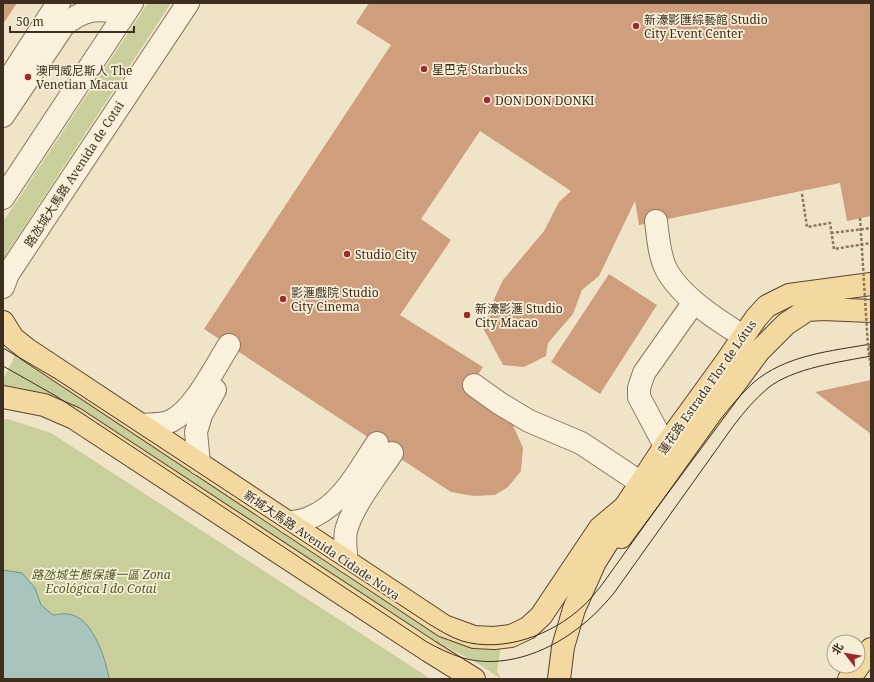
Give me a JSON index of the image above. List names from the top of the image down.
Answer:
{
  "streets": {
    "main road": ["蓮花路 Estrada Flor de Lótus", "新城大馬路 Avenida Cidade Nova"],
    "street": ["路氹城大馬路 Avenida de Cotai"]
  },
  "crossings": [
    ["蓮花路 Estrada Flor de Lótus", "新城大馬路 Avenida Cidade Nova"]
  ],
  "parks": ["路氹城生態保護一區 Zona Ecológica I do Cotai"],
  "places": [
    "新濠影匯綜藝館 Studio City Event Center",
    "星巴克 Starbucks",
    "澳門威尼斯人 The Venetian Macau",
    "DON DON DONKI",
    "Studio City",
    "影滙戲院 Studio City Cinema",
    "新濠影滙 Studio City Macao"
  ],
  "scale_bar": "50 m",
  "north": "top left"
}
